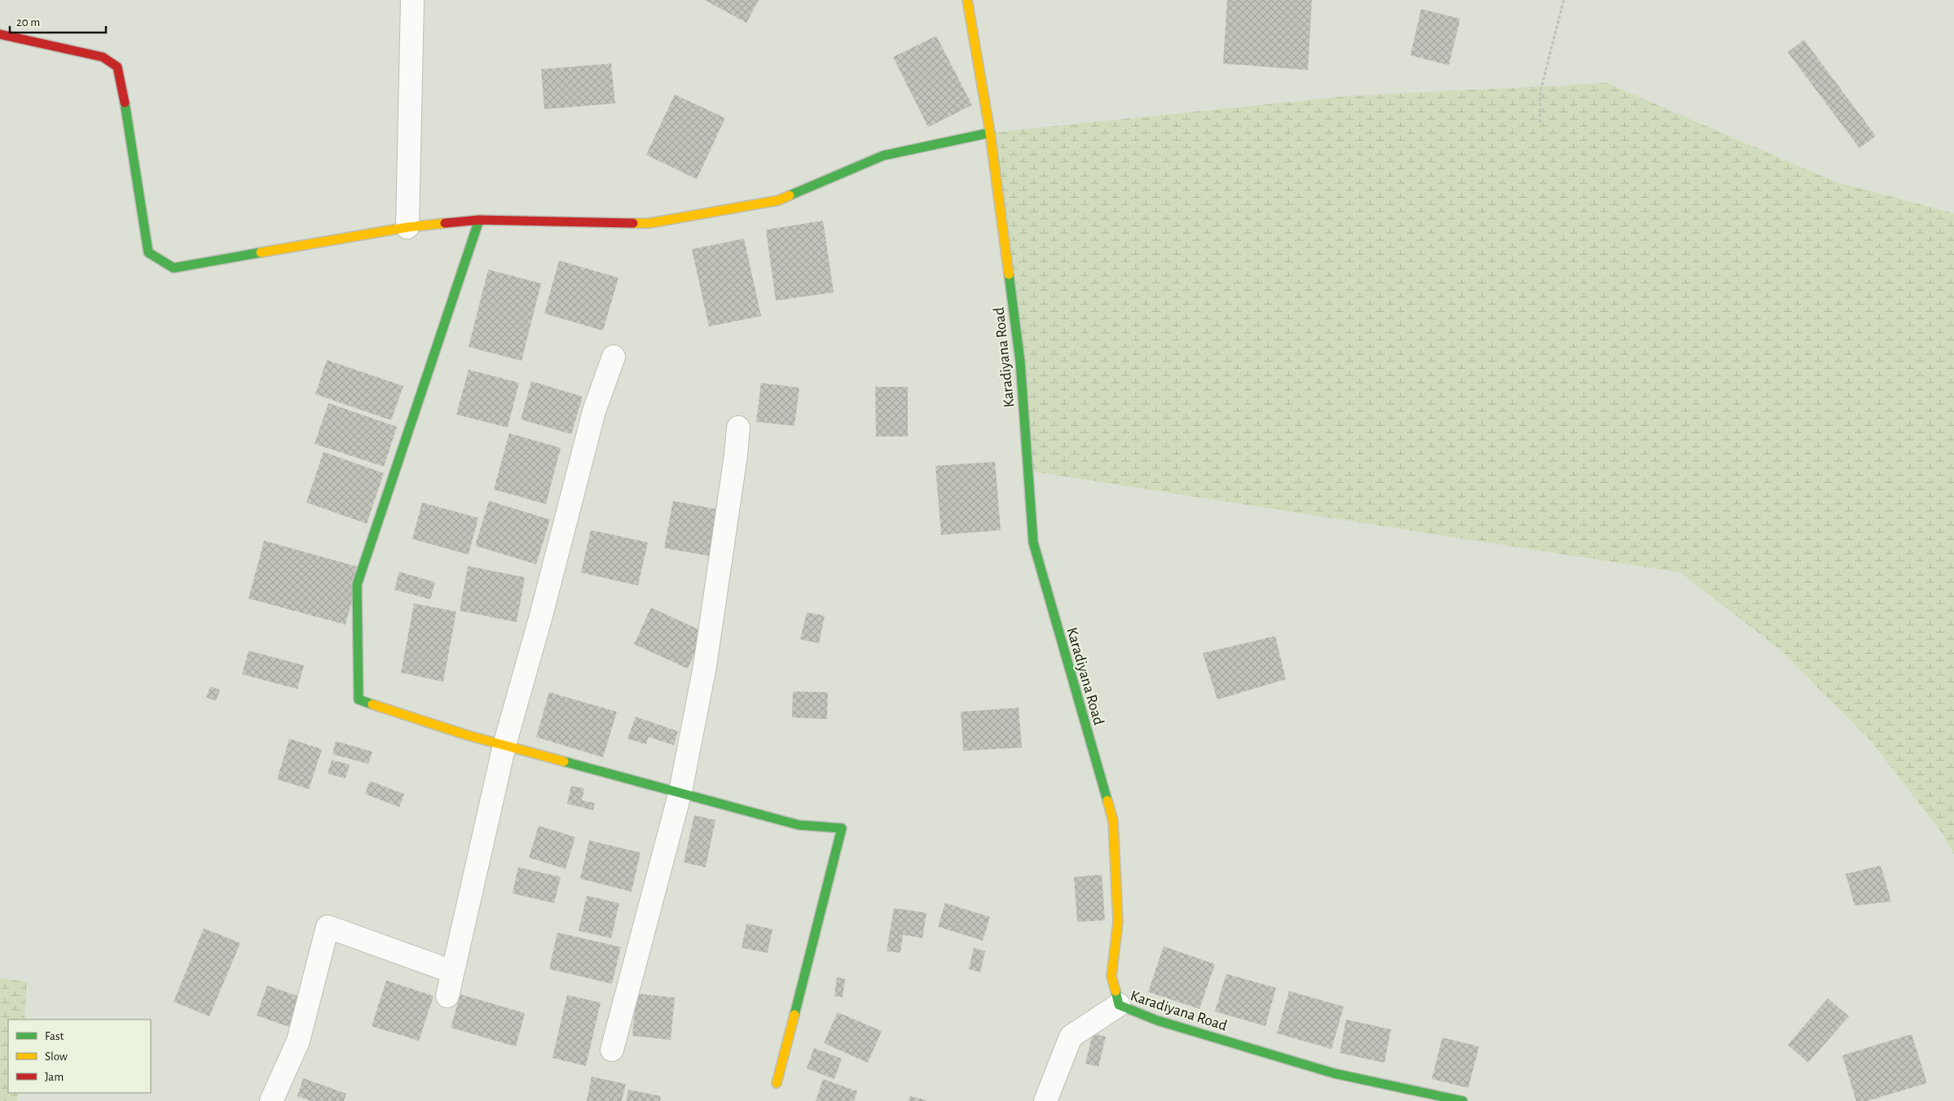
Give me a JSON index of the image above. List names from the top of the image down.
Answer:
{
  "streets": {
    "street": ["Karadiyana Road"]
  },
  "legend": ["Fast", "Slow", "Jam"],
  "scale_bar": "20 m"
}
